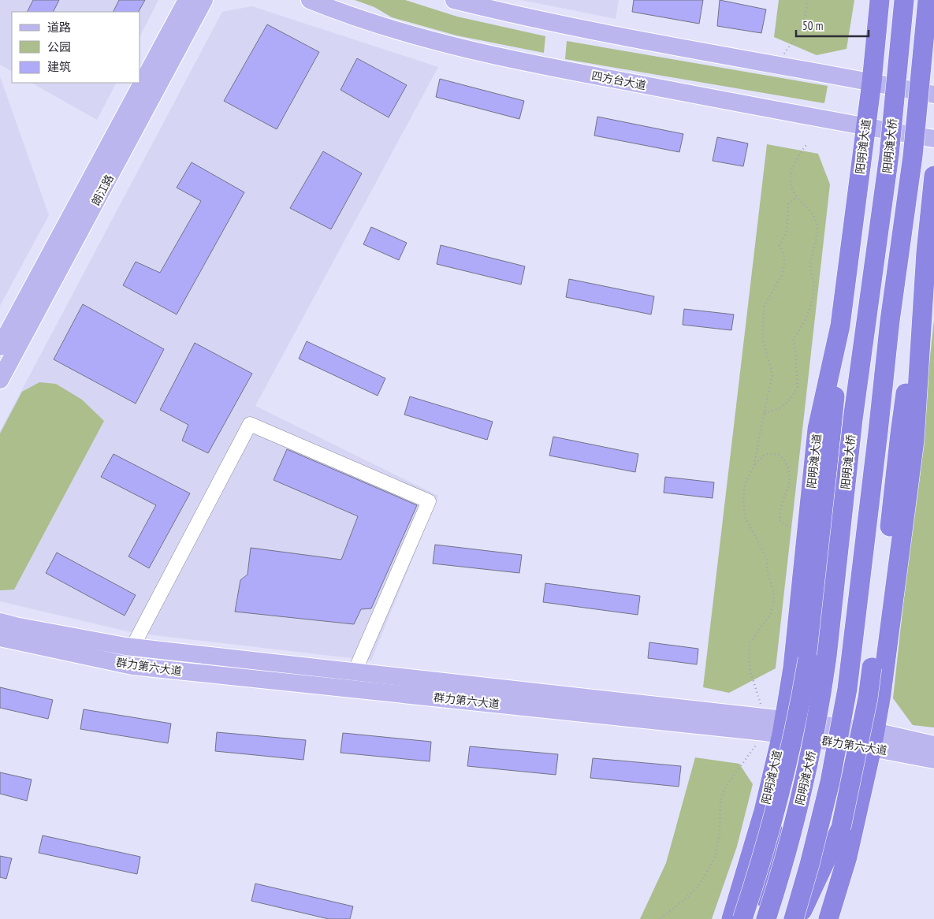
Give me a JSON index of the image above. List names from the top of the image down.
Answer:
{
  "streets": {
    "highway": ["阳明滩大桥", "阳明滩大道"],
    "main road": ["四方台大道", "朗江路", "群力第六大道"]
  },
  "crossings": [
    ["四方台大道", "阳明滩大道"],
    ["阳明滩大道", "群力第六大道"]
  ],
  "legend": ["道路", "公园", "建筑"],
  "scale_bar": "50 m"
}
